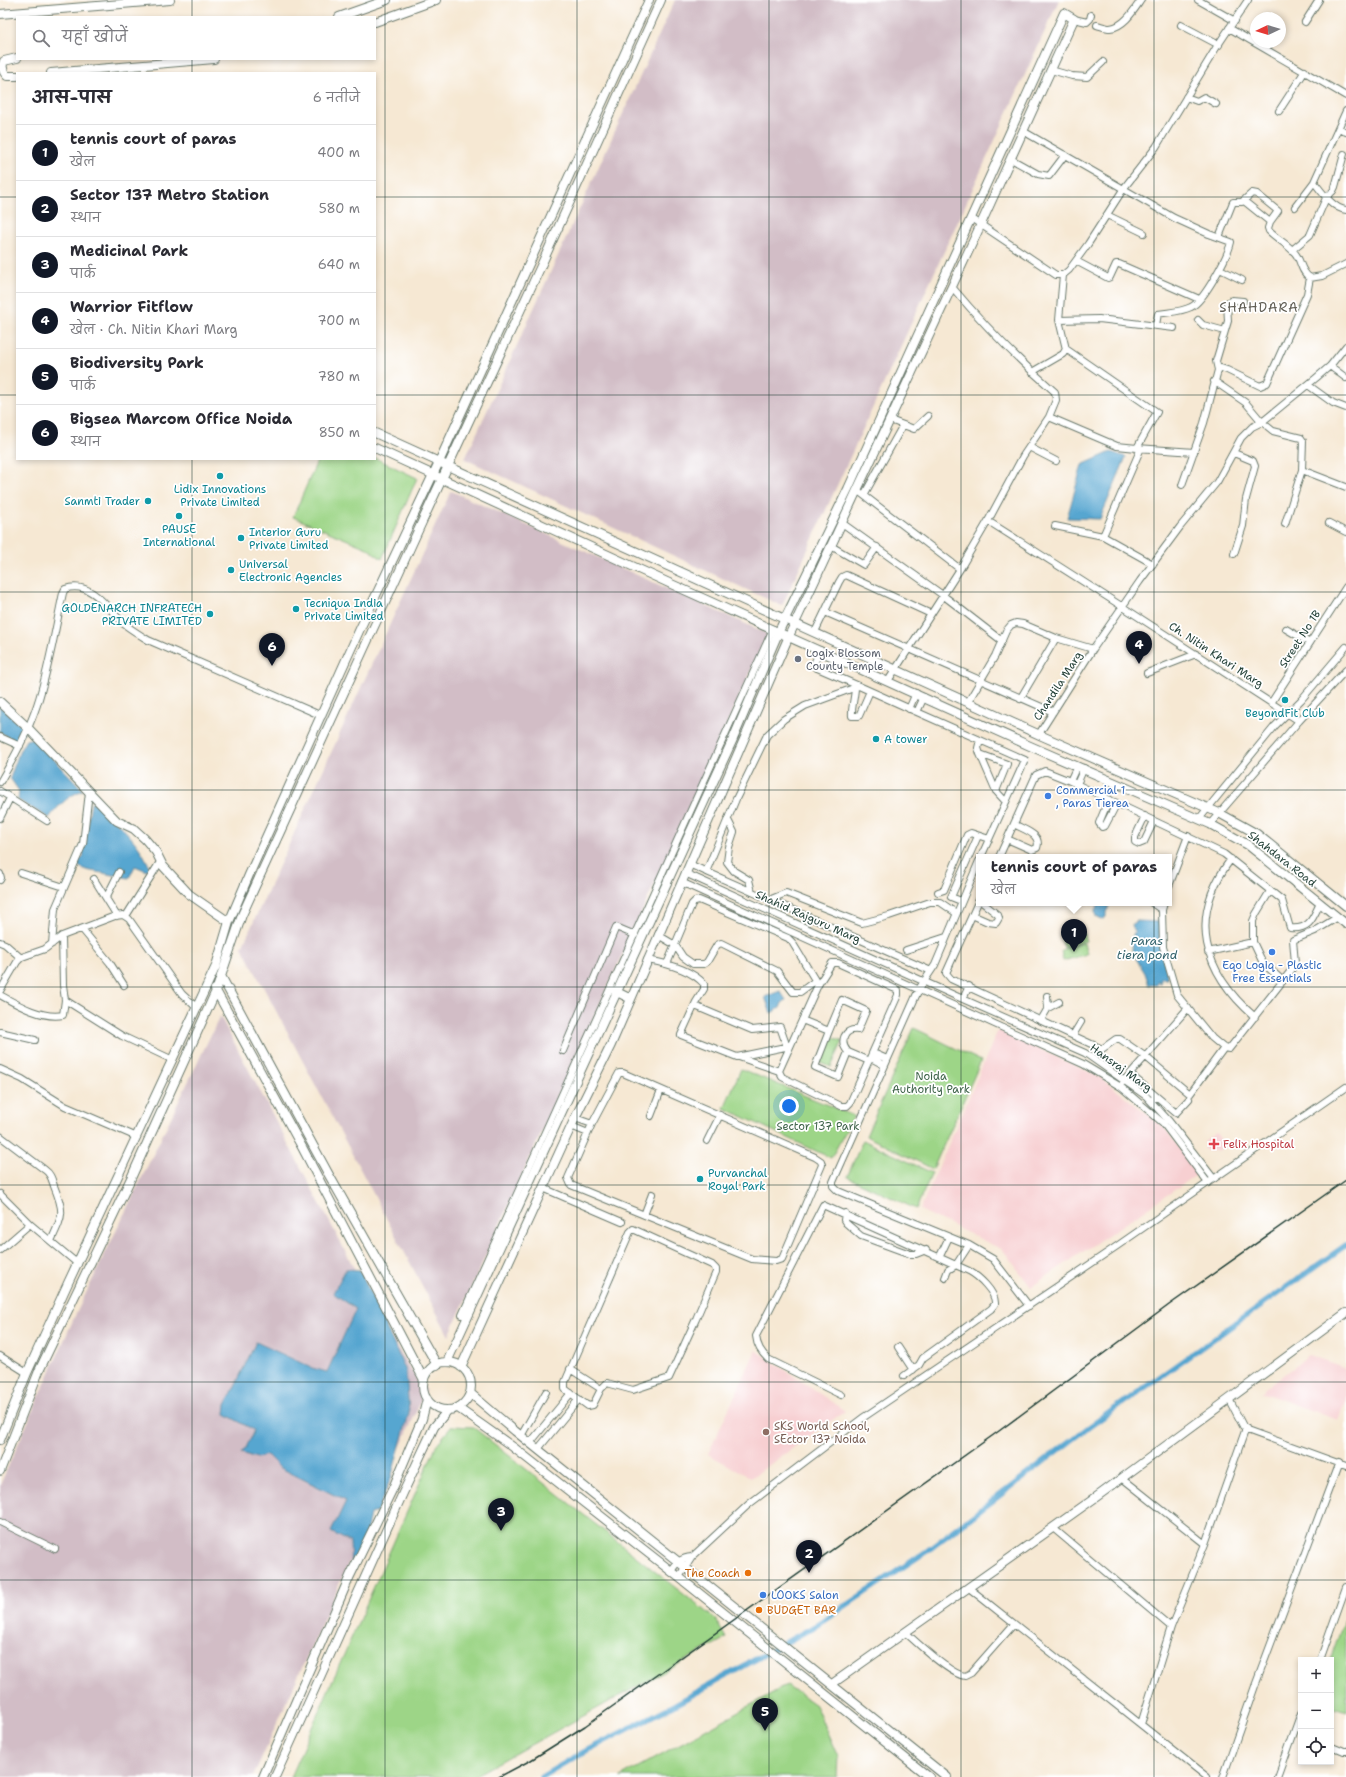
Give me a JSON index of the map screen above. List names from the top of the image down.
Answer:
{
  "streets": {
    "street": [
      "Street No 1B",
      "Ch. Nitin Khari Marg",
      "Chandila Marg",
      "Shahdara Road",
      "Shahid Rajguru Marg",
      "Hansraj Marg"
    ]
  },
  "crossings": [
    ["Street No 1B", "Ch. Nitin Khari Marg"],
    ["Ch. Nitin Khari Marg", "Chandila Marg"],
    ["Chandila Marg", "Shahdara Road"],
    ["Shahid Rajguru Marg", "Hansraj Marg"]
  ],
  "districts": ["SHAHDARA"],
  "water": ["Paras tiera pond"],
  "parks": ["Noida Authority Park", "Sector 137 Park"],
  "places": {
    "other": [
      "Lidix Innovations Private Limited",
      "Sanmti Trader",
      "PAUSE International",
      "Interior Guru Private Limited",
      "Universal Electronic Agencies",
      "Tecniqua India Private Limited",
      "GOLDENARCH INFRATECH PRIVATE LIMITED",
      "Logix Blossom County Temple",
      "BeyondFit Club",
      "A tower",
      "Commercial 1 , Paras Tierea",
      "Eqo Logiq - Plastic Free Essentials",
      "Purvanchal Royal Park",
      "SKS World School, SEctor 137 Noida",
      "The Coach",
      "LOOKS Salon",
      "BUDGET BAR"
    ],
    "health": ["Felix Hospital"]
  },
  "north": "left",
  "page": {
    "search": "यहाँ खोजें",
    "heading": ["आस-पास", "6 नतीजे"],
    "list": [
      {
        "mark": "1",
        "name": "tennis court of paras",
        "note": "खेल",
        "value": "400 m"
      },
      {
        "mark": "2",
        "name": "Sector 137 Metro Station",
        "note": "स्थान",
        "value": "580 m"
      },
      {
        "mark": "3",
        "name": "Medicinal Park",
        "note": "पार्क",
        "value": "640 m"
      },
      {
        "mark": "4",
        "name": "Warrior Fitflow",
        "note": "खेल · Ch. Nitin Khari Marg",
        "value": "700 m"
      },
      {
        "mark": "5",
        "name": "Biodiversity Park",
        "note": "पार्क",
        "value": "780 m"
      },
      {
        "mark": "6",
        "name": "Bigsea Marcom Office Noida",
        "note": "स्थान",
        "value": "850 m"
      }
    ],
    "pins": [
      "4",
      "6",
      "1",
      "3",
      "2",
      "5"
    ],
    "popup": ["tennis court of paras", "खेल"],
    "map_buttons": ["+", "−"]
  }
}
